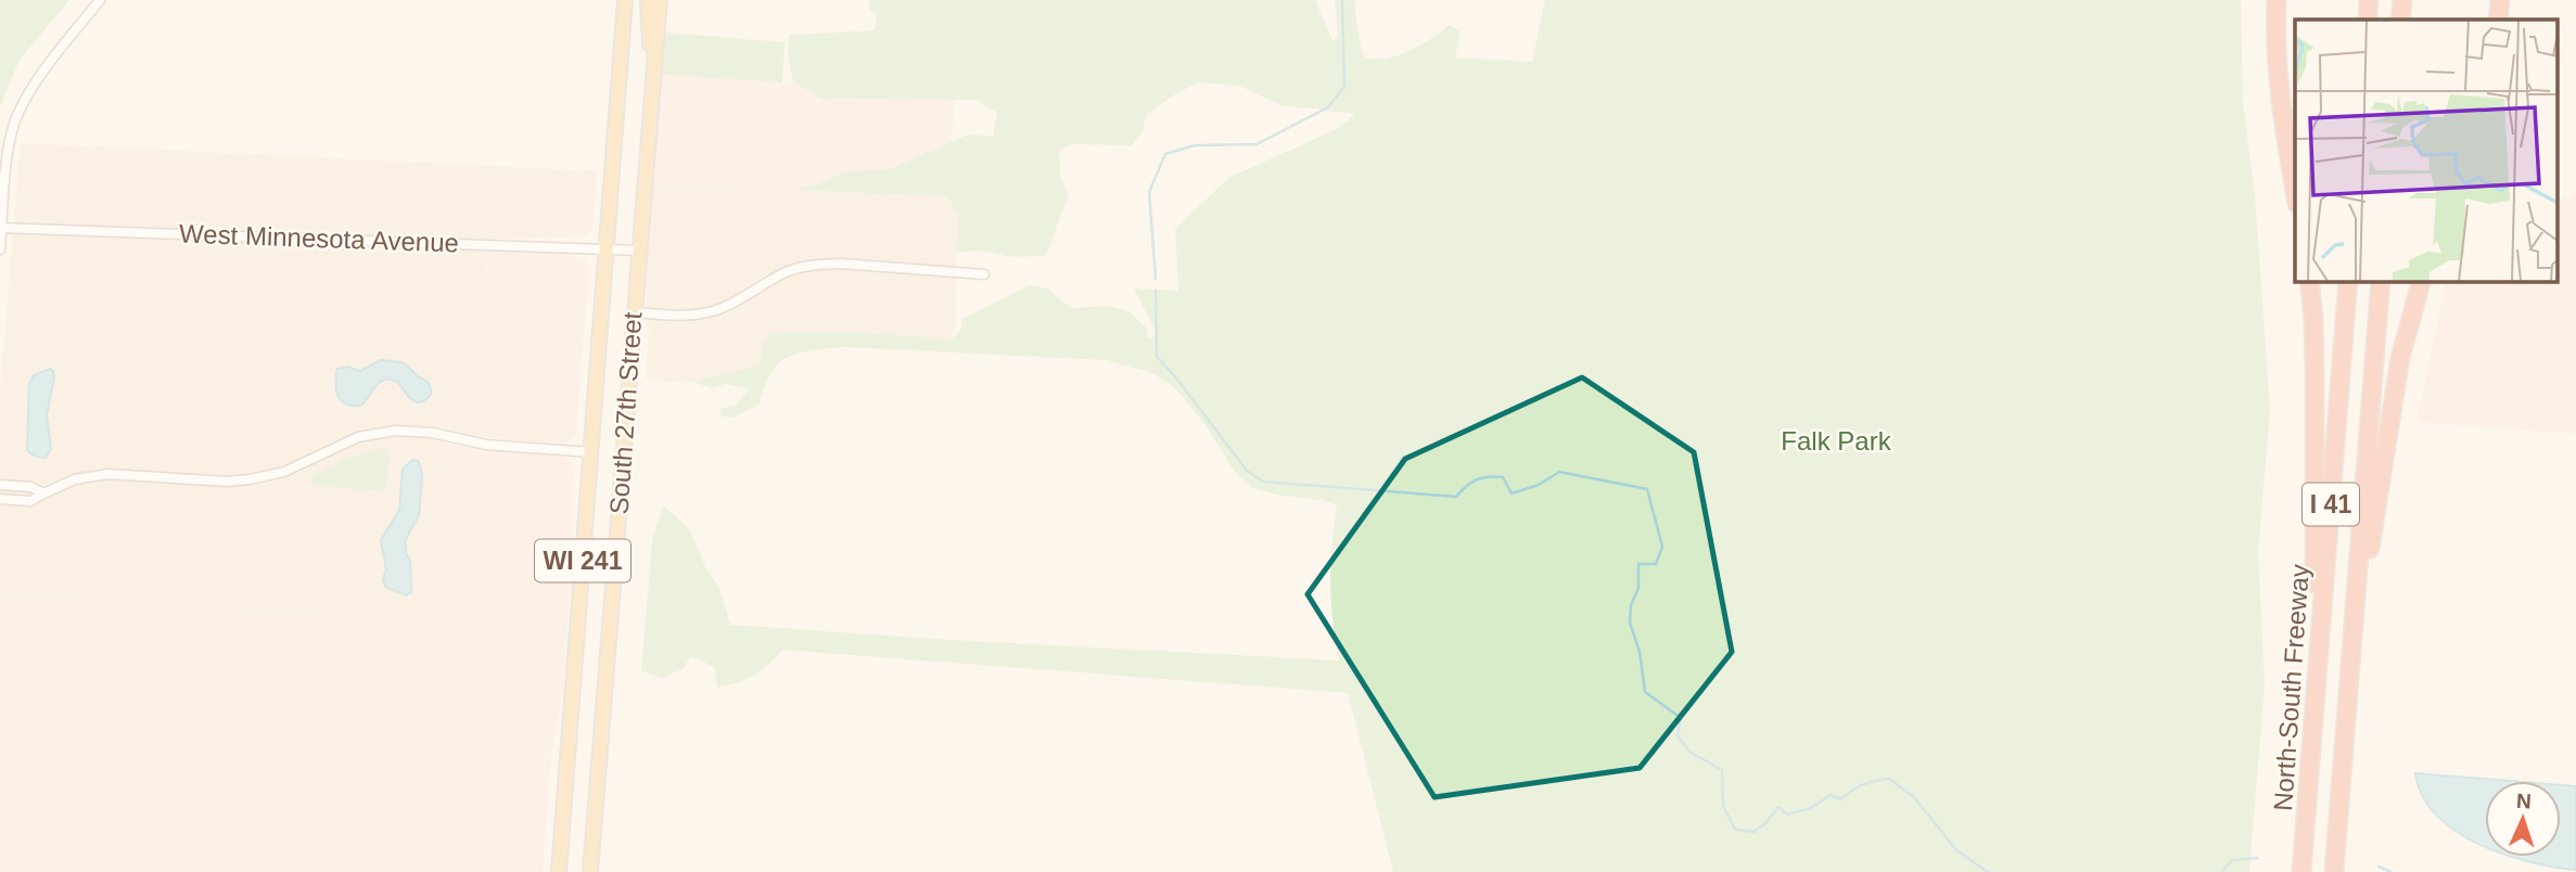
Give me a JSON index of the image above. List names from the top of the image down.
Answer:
{
  "streets": {
    "highway": ["I 41", "North-South Freeway"],
    "main road": ["South 27th Street", "WI 241"],
    "street": ["West Minnesota Avenue"]
  },
  "crossings": [
    ["West Minnesota Avenue", "South 27th Street"]
  ],
  "parks": ["Falk Park"],
  "north": "top"
}
